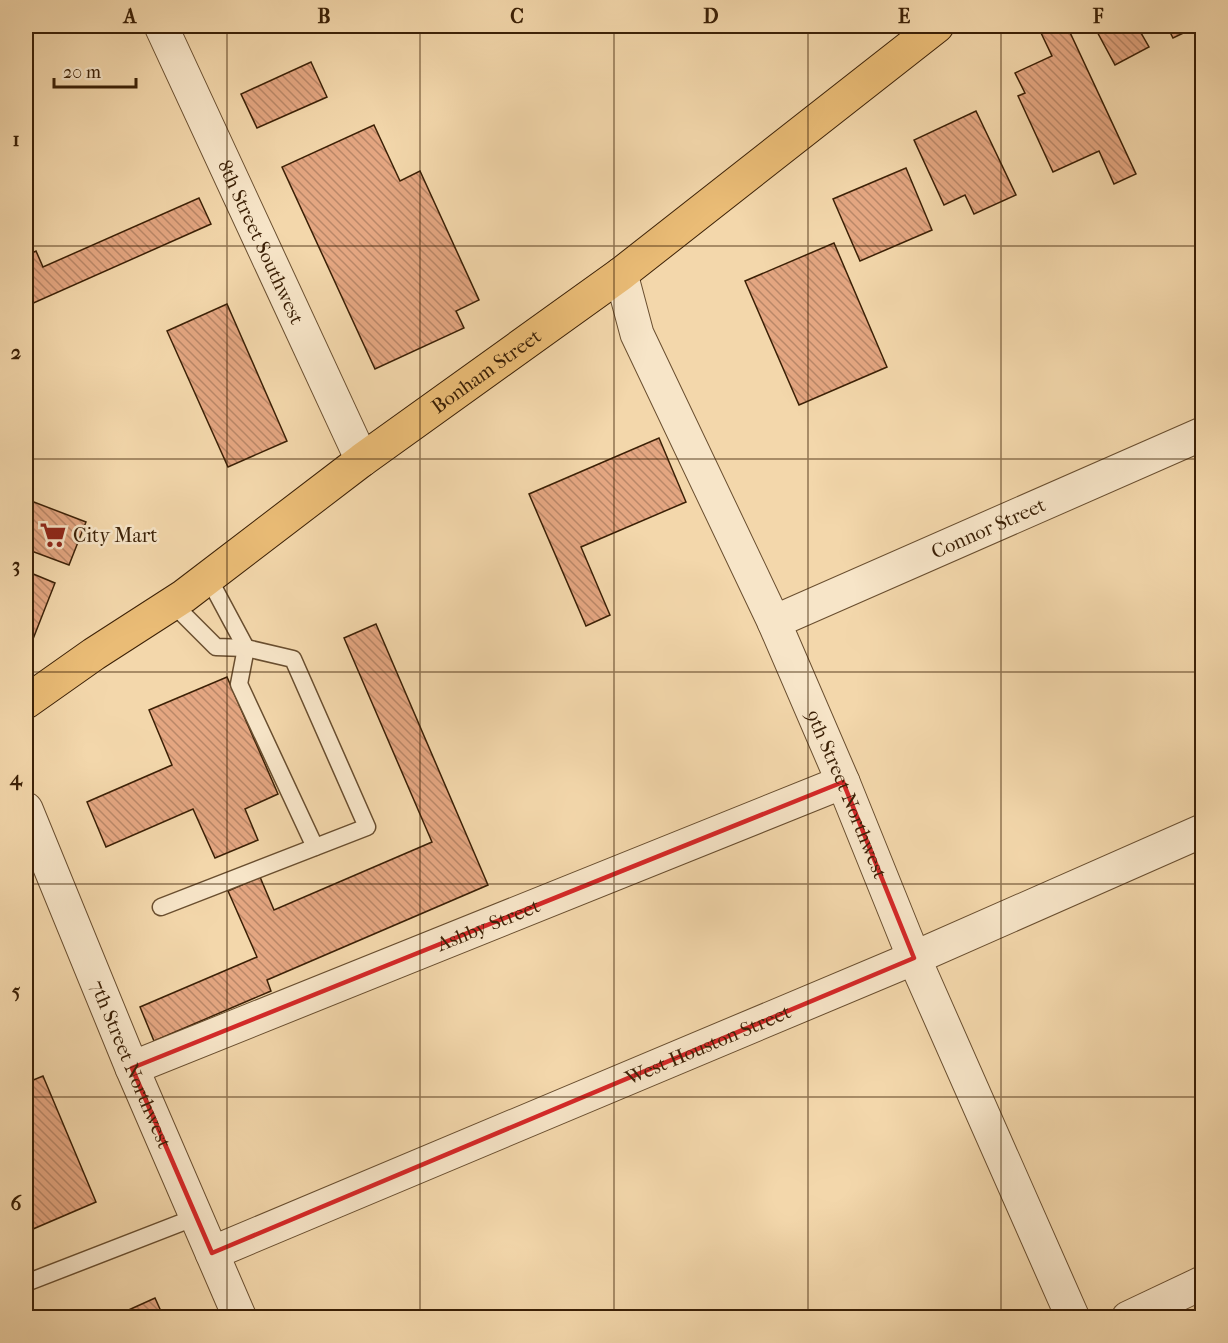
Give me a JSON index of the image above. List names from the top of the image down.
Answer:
{
  "streets": {
    "main road": ["Bonham Street"],
    "street": [
      "8th Street Southwest",
      "Connor Street",
      "9th Street Northwest",
      "Ashby Street",
      "West Houston Street",
      "7th Street Northwest"
    ]
  },
  "crossings": [
    ["8th Street Southwest", "Bonham Street"],
    ["Bonham Street", "9th Street Northwest"],
    ["Connor Street", "9th Street Northwest"],
    ["9th Street Northwest", "Ashby Street"],
    ["9th Street Northwest", "West Houston Street"],
    ["Ashby Street", "7th Street Northwest"],
    ["West Houston Street", "7th Street Northwest"]
  ],
  "places": {
    "supermarket": ["City Mart"]
  },
  "scale_bar": "20 m",
  "grid": {
    "columns": [
      "A",
      "B",
      "C",
      "D",
      "E",
      "F"
    ],
    "rows": [
      "1",
      "2",
      "3",
      "4",
      "5",
      "6"
    ]
  }
}
